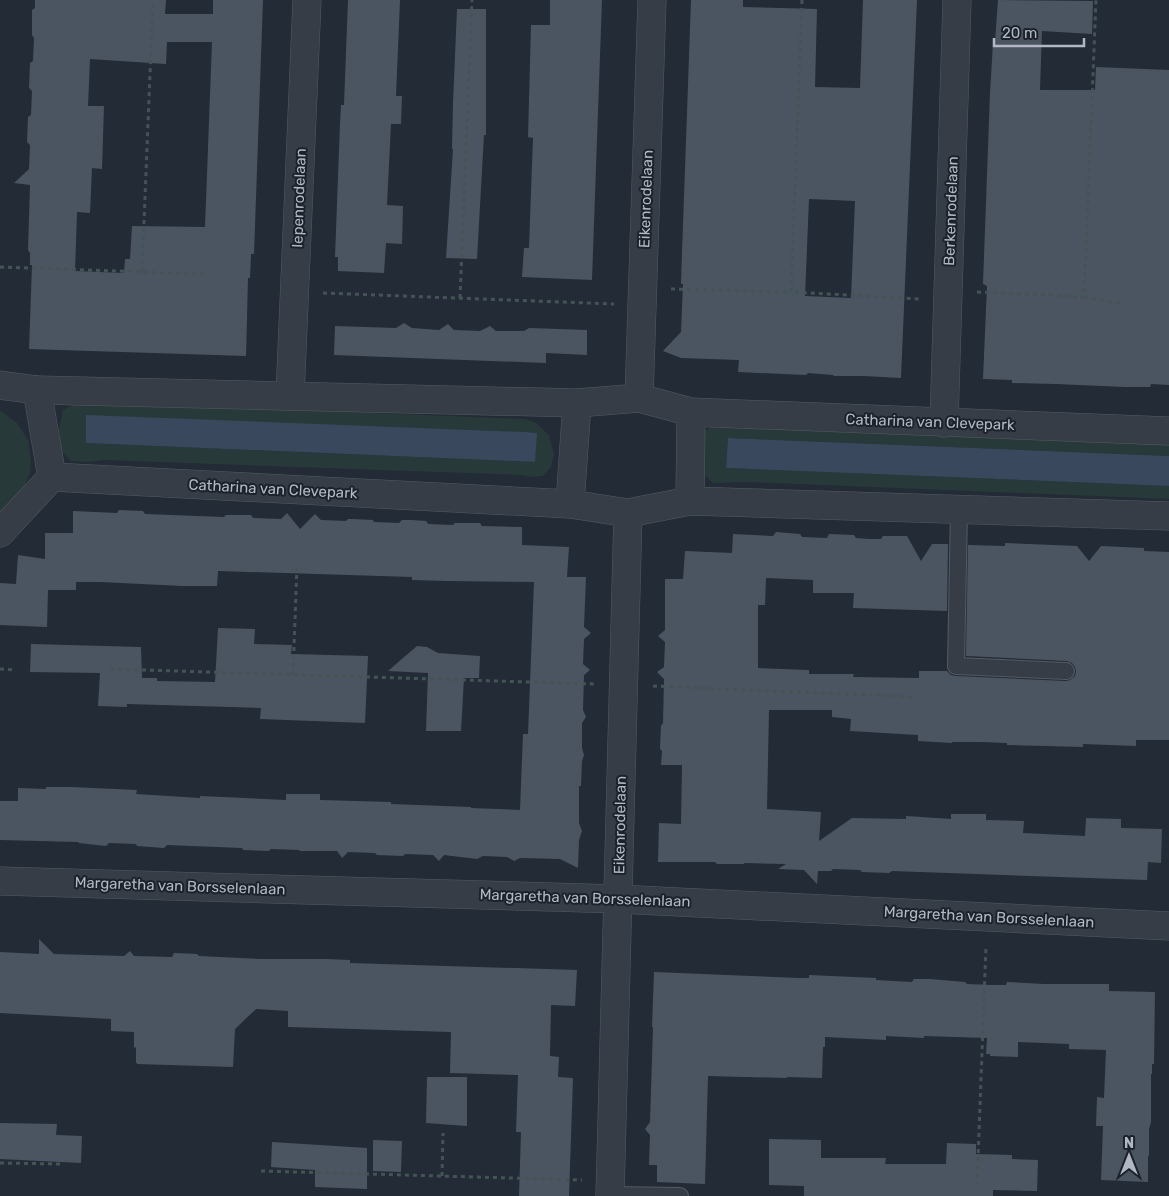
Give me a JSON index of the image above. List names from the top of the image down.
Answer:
{
  "streets": {
    "street": [
      "Iepenrodelaan",
      "Eikenrodelaan",
      "Berkenrodelaan",
      "Catharina van Clevepark",
      "Margaretha van Borsselenlaan"
    ]
  },
  "crossings": [
    ["Eikenrodelaan", "Catharina van Clevepark"],
    ["Eikenrodelaan", "Margaretha van Borsselenlaan"],
    ["Berkenrodelaan", "Catharina van Clevepark"]
  ],
  "scale_bar": "20 m",
  "north": "top"
}
